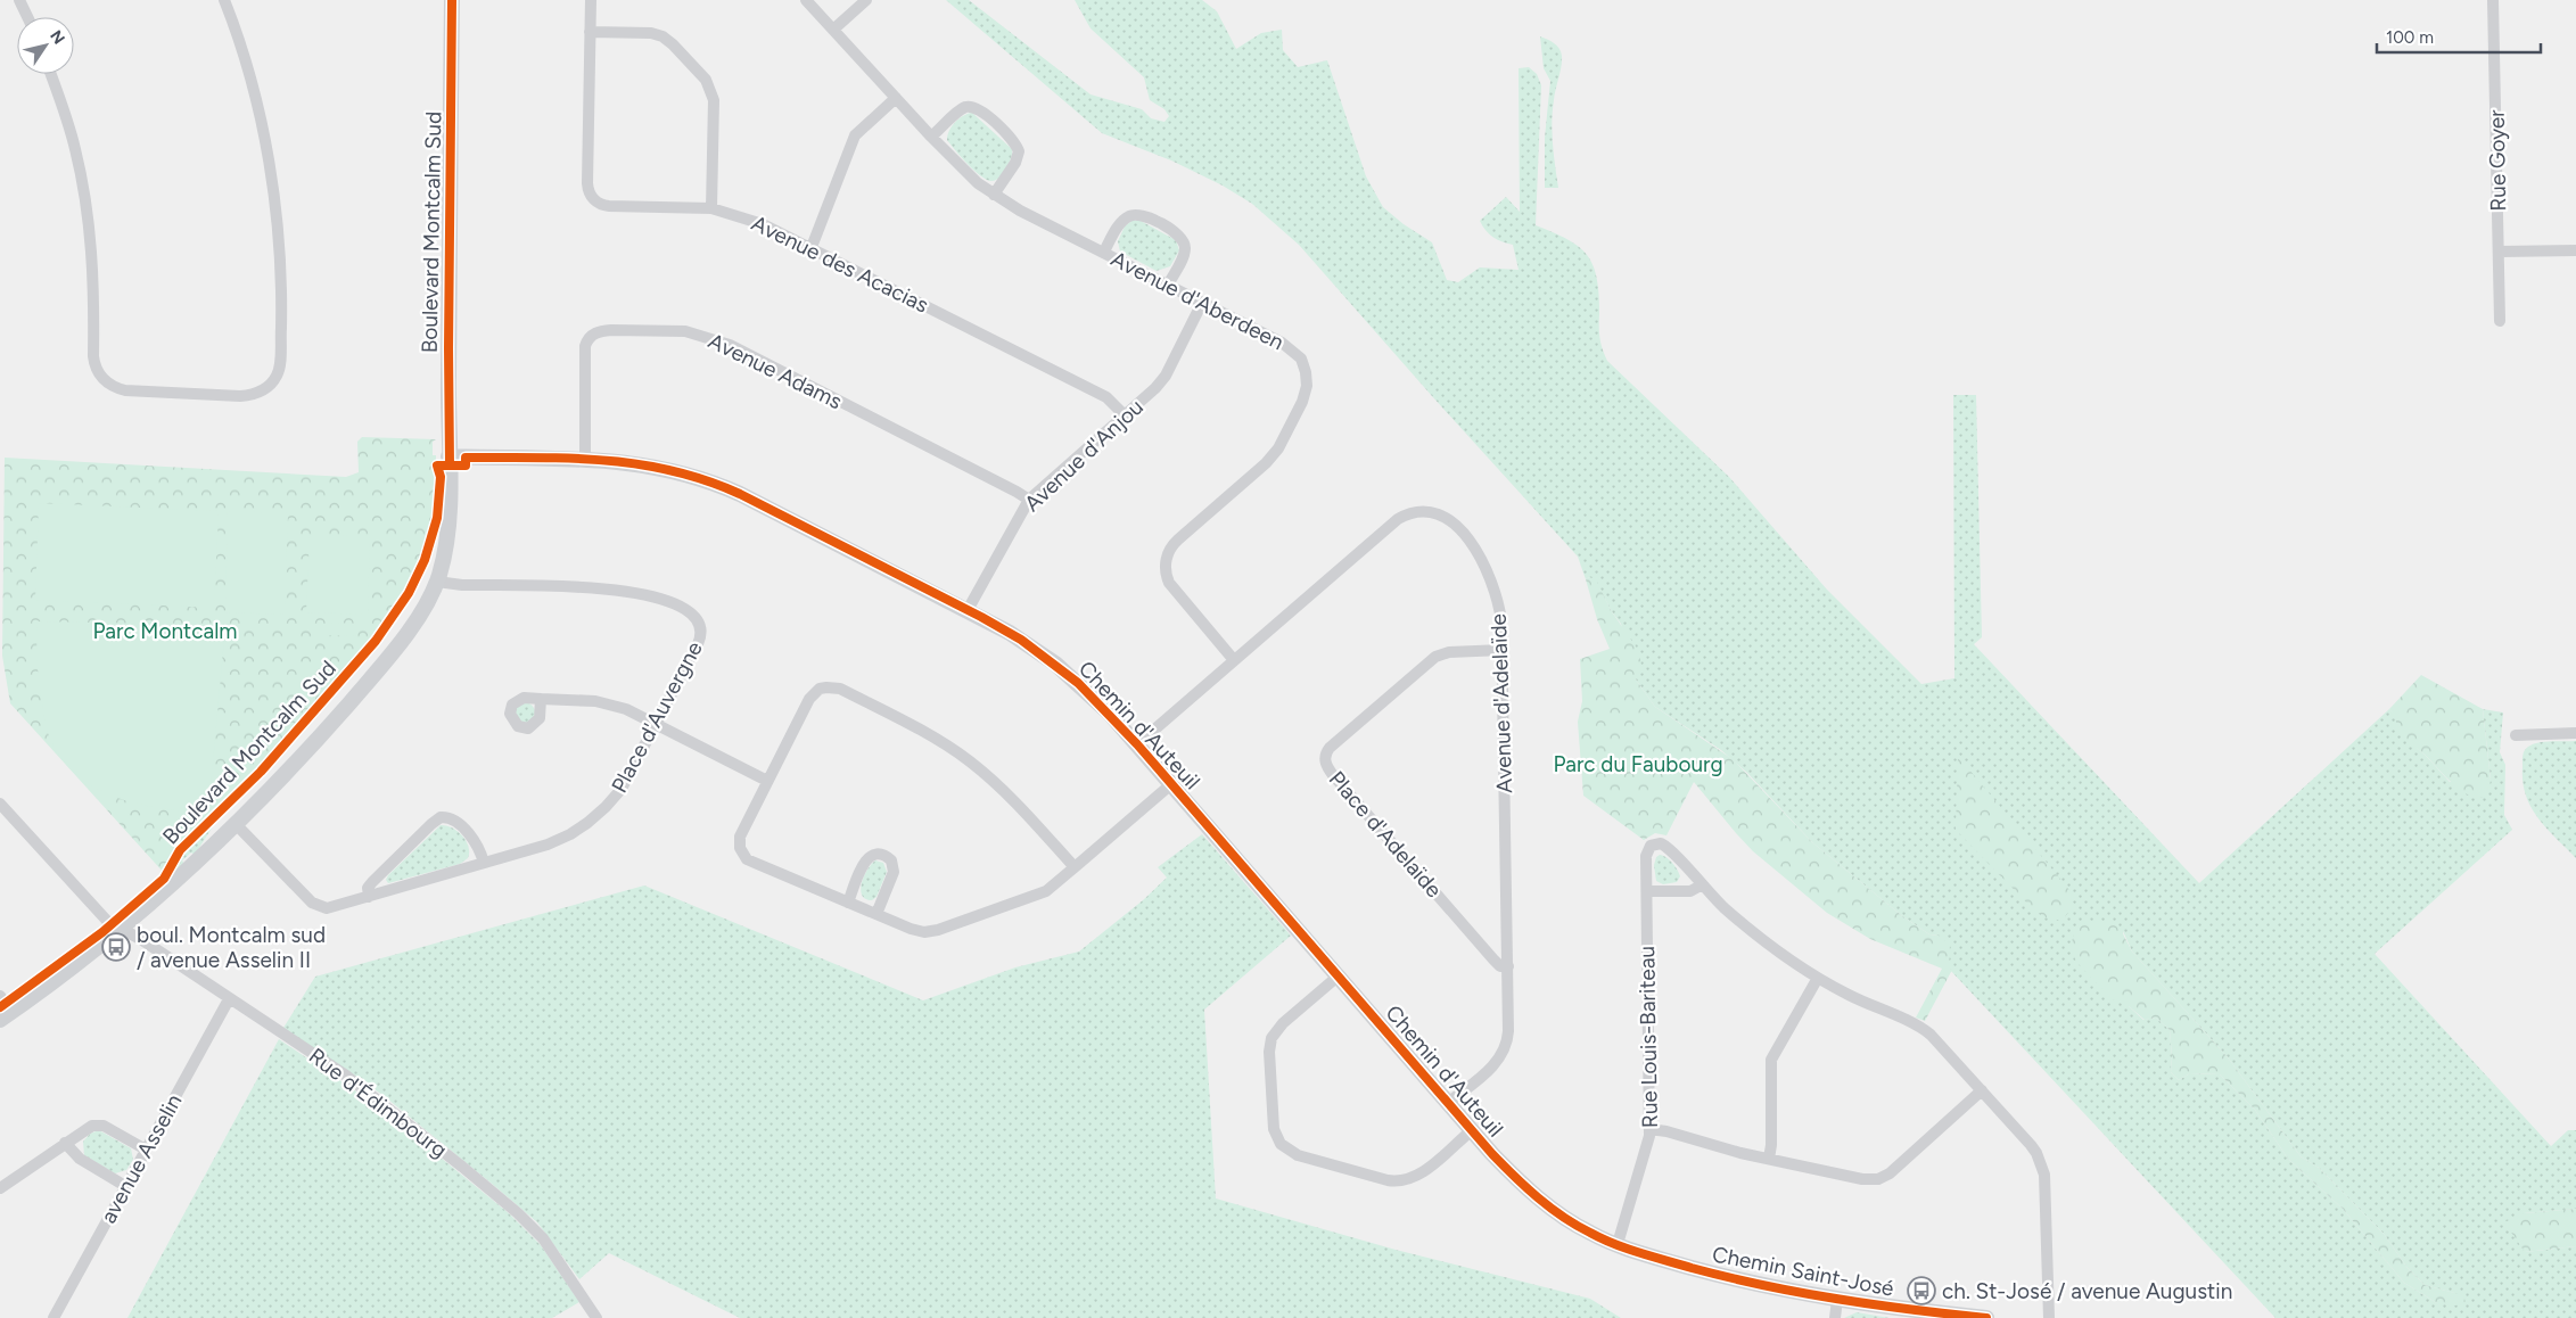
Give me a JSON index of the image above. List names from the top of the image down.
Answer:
{
  "streets": {
    "street": [
      "Rue Goyer",
      "Boulevard Montcalm Sud",
      "Avenue des Acacias",
      "Avenue d'Aberdeen",
      "Avenue Adams",
      "Avenue d'Anjou",
      "Avenue d'Adelaïde",
      "Place d'Auvergne",
      "Chemin d'Auteuil",
      "Place d'Adelaïde",
      "Rue Louis-Bariteau",
      "Rue d'Édimbourg",
      "avenue Asselin",
      "Chemin Saint-José"
    ]
  },
  "crossings": [
    ["Boulevard Montcalm Sud", "Place d'Auvergne"],
    ["Boulevard Montcalm Sud", "Chemin d'Auteuil"],
    ["Boulevard Montcalm Sud", "Rue d'Édimbourg"],
    ["Avenue des Acacias", "Avenue d'Anjou"],
    ["Avenue d'Aberdeen", "Avenue d'Anjou"],
    ["Avenue d'Aberdeen", "Avenue d'Adelaïde"],
    ["Avenue Adams", "Avenue d'Anjou"],
    ["Avenue Adams", "Chemin d'Auteuil"],
    ["Avenue d'Anjou", "Chemin d'Auteuil"],
    ["Avenue d'Adelaïde", "Chemin d'Auteuil"],
    ["Avenue d'Adelaïde", "Place d'Adelaïde"],
    ["Chemin d'Auteuil", "Rue Louis-Bariteau"],
    ["Chemin d'Auteuil", "Chemin Saint-José"],
    ["Rue Louis-Bariteau", "Chemin Saint-José"],
    ["Rue d'Édimbourg", "avenue Asselin"]
  ],
  "parks": ["Parc Montcalm", "Parc du Faubourg"],
  "places": {
    "bus stop": ["boul. Montcalm sud / avenue Asselin II", "ch. St-José / avenue Augustin"]
  },
  "scale_bar": "100 m",
  "north": "top right"
}
